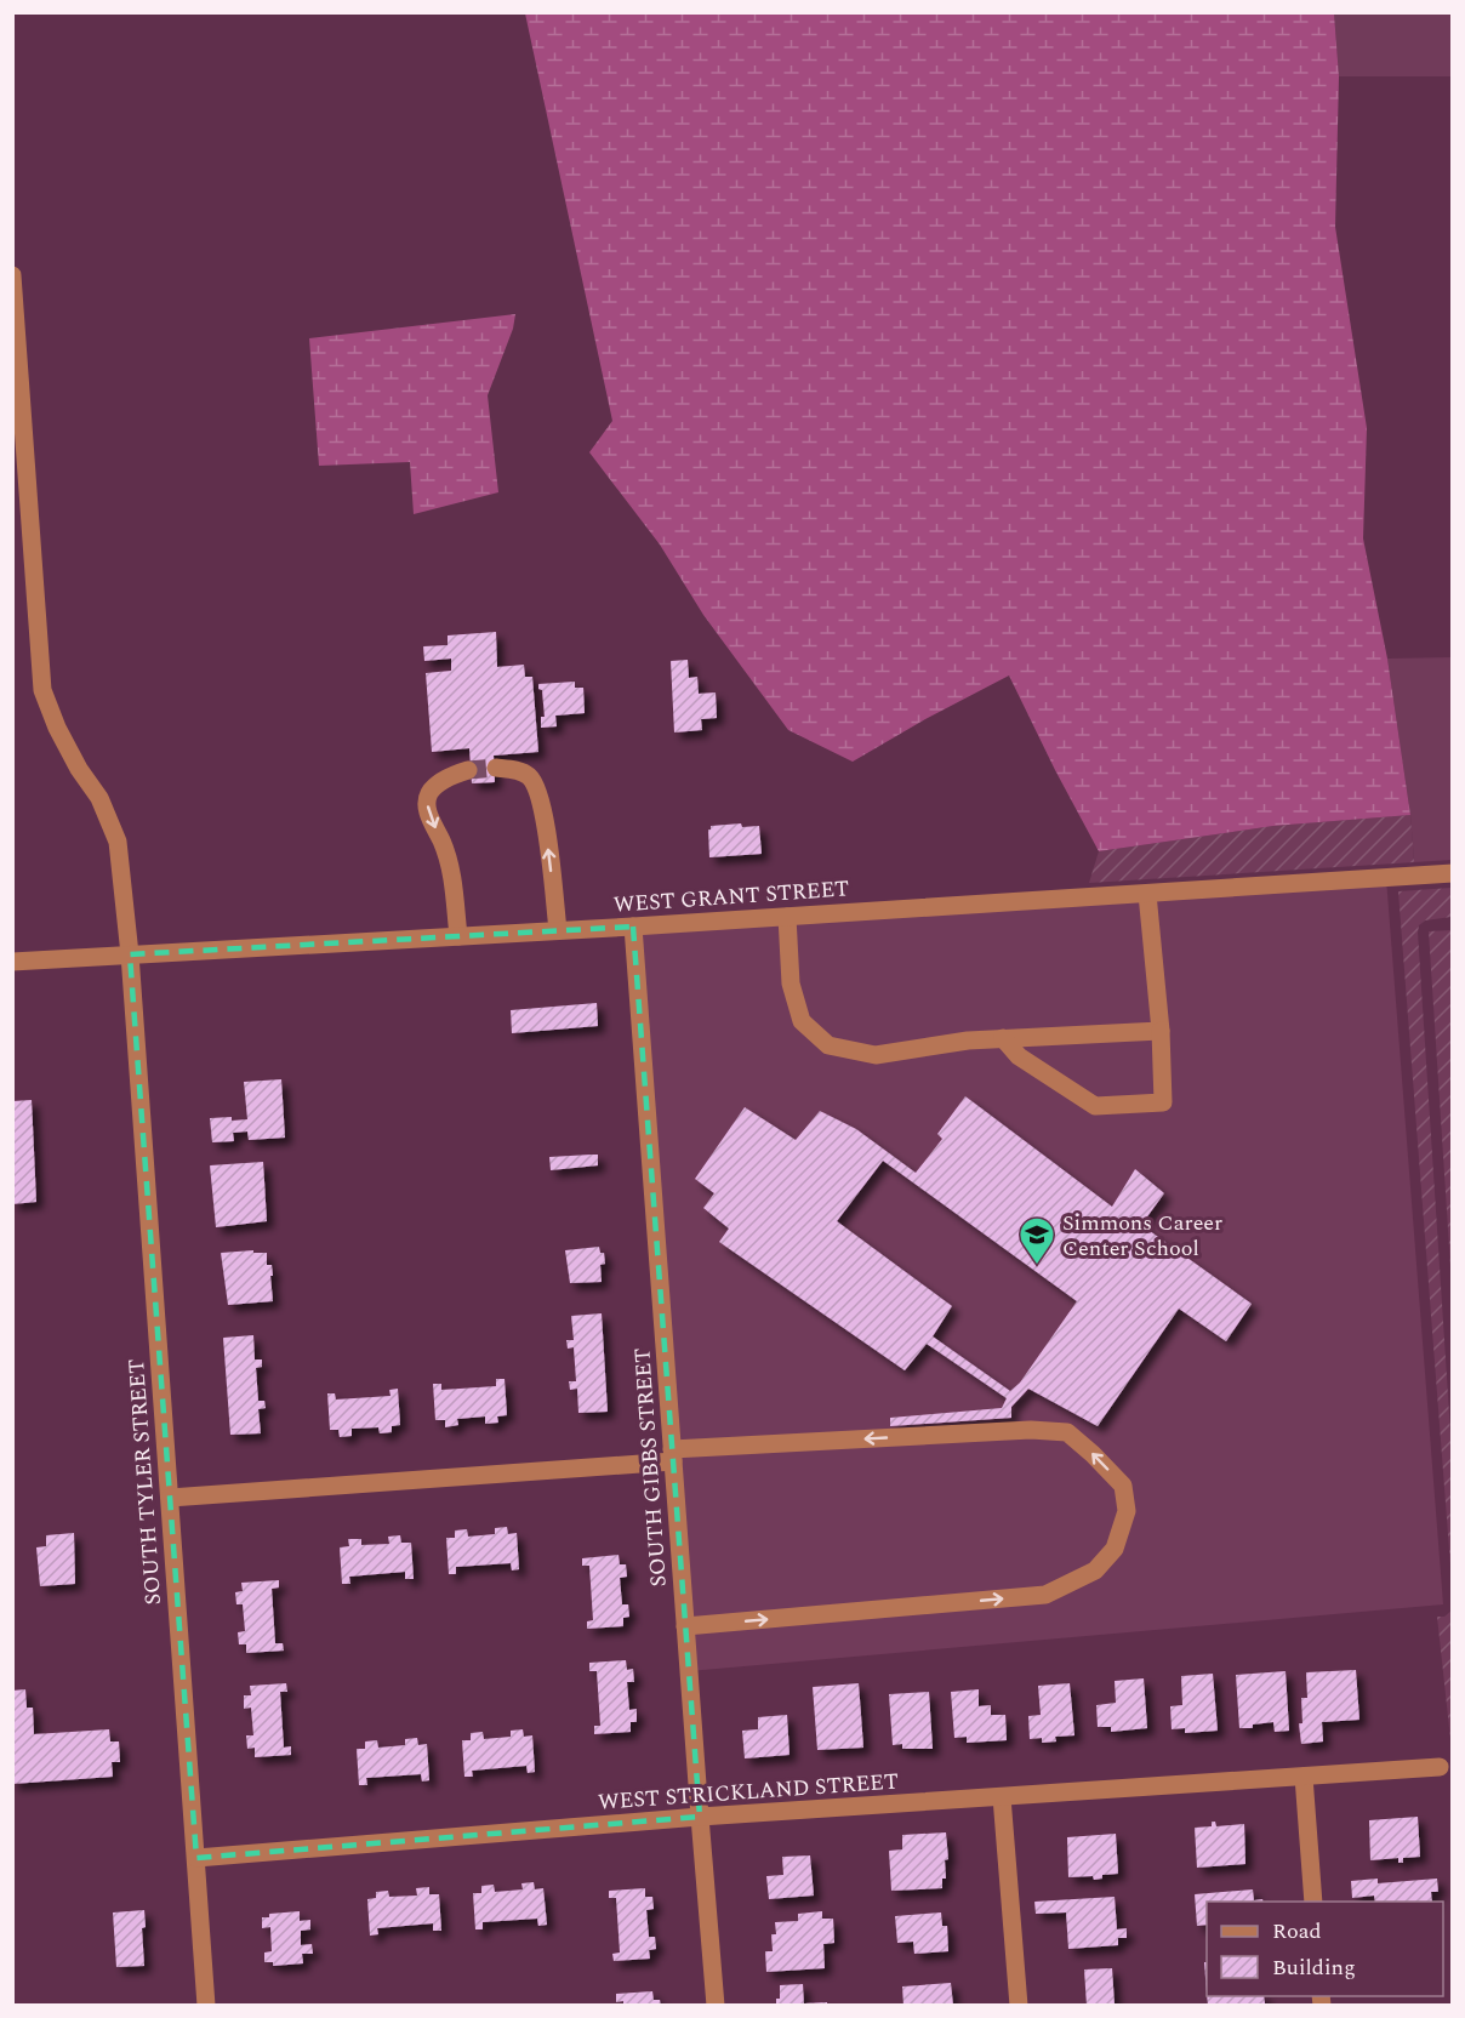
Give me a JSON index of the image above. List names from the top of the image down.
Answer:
{
  "streets": {
    "street": [
      "WEST GRANT STREET",
      "SOUTH GIBBS STREET",
      "SOUTH TYLER STREET",
      "WEST STRICKLAND STREET"
    ]
  },
  "crossings": [
    ["WEST GRANT STREET", "SOUTH GIBBS STREET"],
    ["WEST GRANT STREET", "SOUTH TYLER STREET"],
    ["SOUTH GIBBS STREET", "WEST STRICKLAND STREET"],
    ["SOUTH TYLER STREET", "WEST STRICKLAND STREET"]
  ],
  "places": {
    "school or university": ["Simmons Career Center School"]
  },
  "legend": ["Road", "Building"]
}
